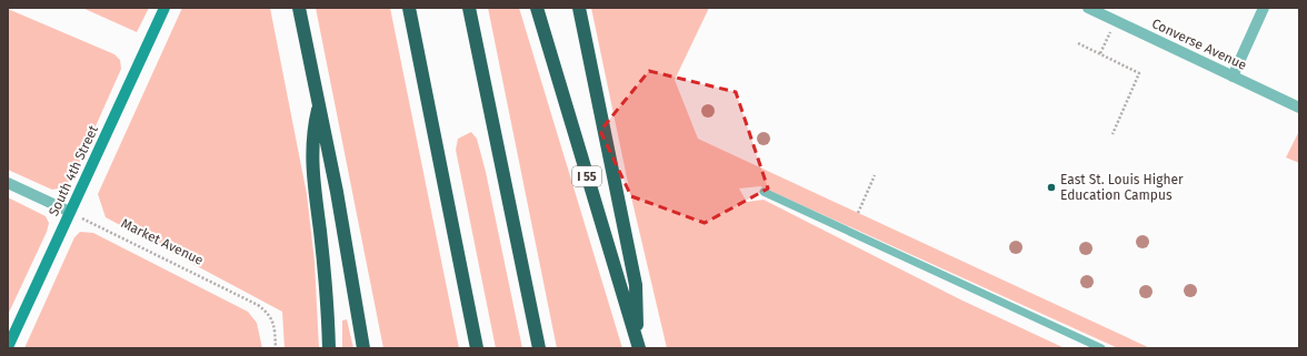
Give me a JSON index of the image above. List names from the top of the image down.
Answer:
{
  "streets": {
    "highway": ["I 55"],
    "street": ["Converse Avenue", "South 4th Street"],
    "path": ["Market Avenue"]
  },
  "crossings": [
    ["South 4th Street", "Market Avenue"]
  ],
  "places": ["East St. Louis Higher Education Campus"]
}
